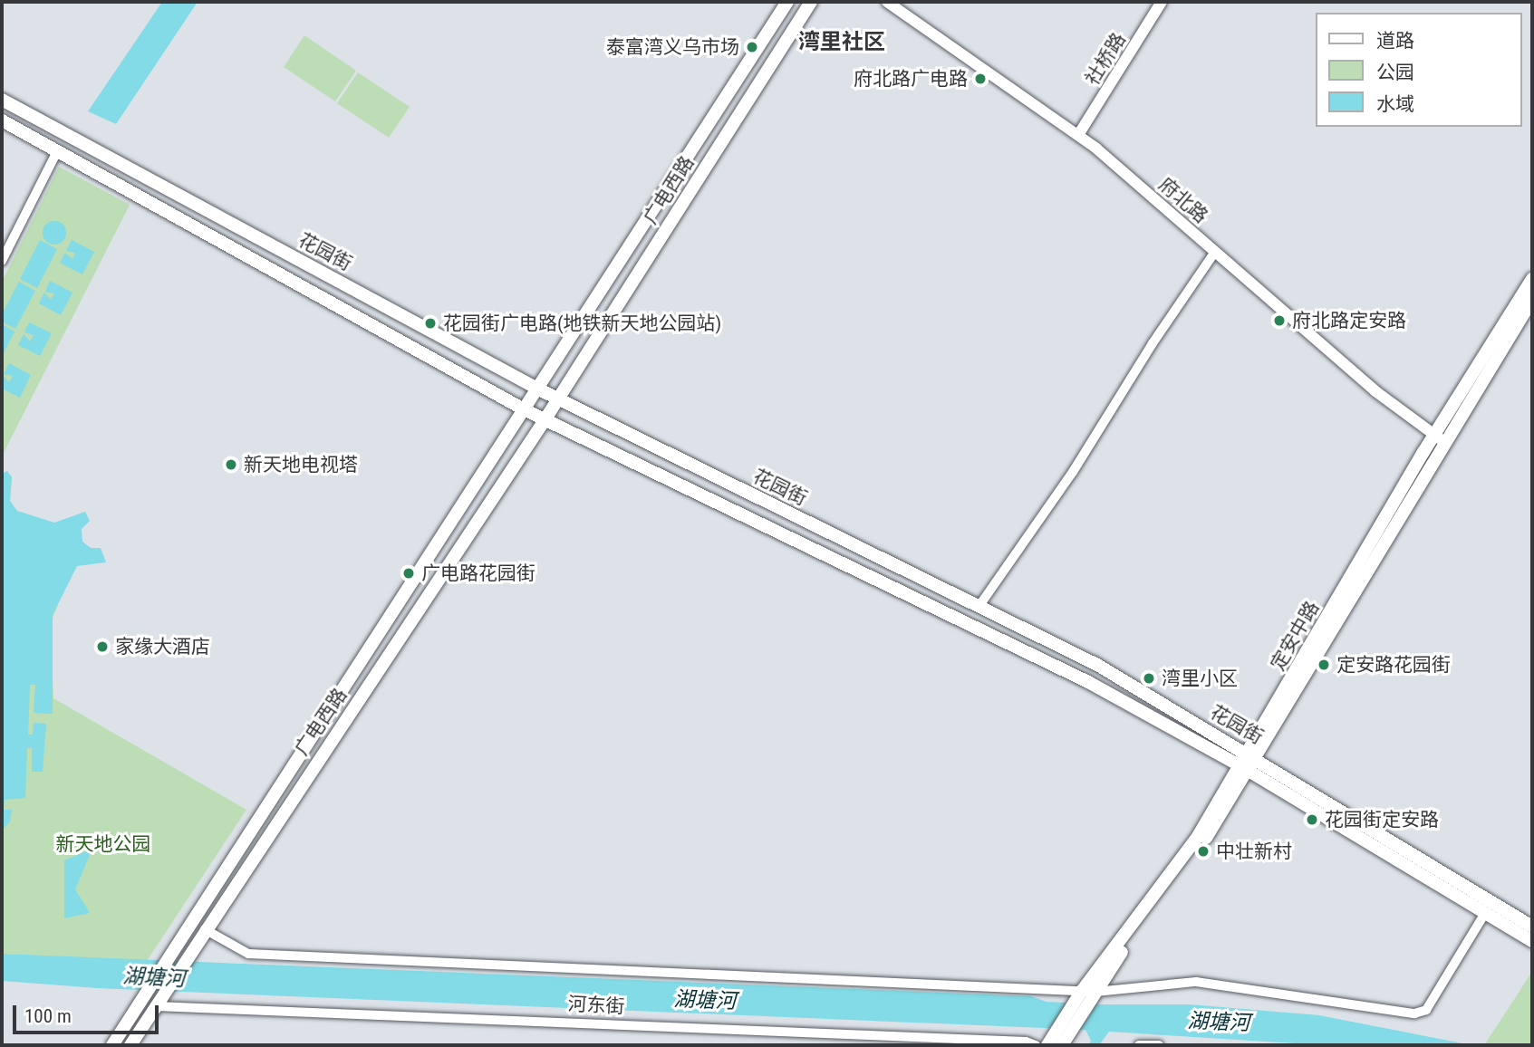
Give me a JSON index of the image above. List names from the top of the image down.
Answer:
{
  "streets": {
    "main road": ["广电西路", "花园街", "定安中路"],
    "street": ["社桥路", "府北路", "河东街"]
  },
  "crossings": [
    ["社桥路", "府北路"],
    ["广电西路", "花园街"],
    ["广电西路", "河东街"],
    ["府北路", "定安中路"],
    ["花园街", "定安中路"]
  ],
  "districts": ["湾里社区"],
  "water": ["湖塘河"],
  "parks": ["新天地公园"],
  "places": [
    "泰富湾义乌市场",
    "府北路广电路",
    "府北路定安路",
    "花园街广电路(地铁新天地公园站)",
    "新天地电视塔",
    "广电路花园街",
    "家缘大酒店",
    "定安路花园街",
    "湾里小区",
    "花园街定安路",
    "中壮新村"
  ],
  "legend": ["道路", "公园", "水域"],
  "scale_bar": "100 m"
}
